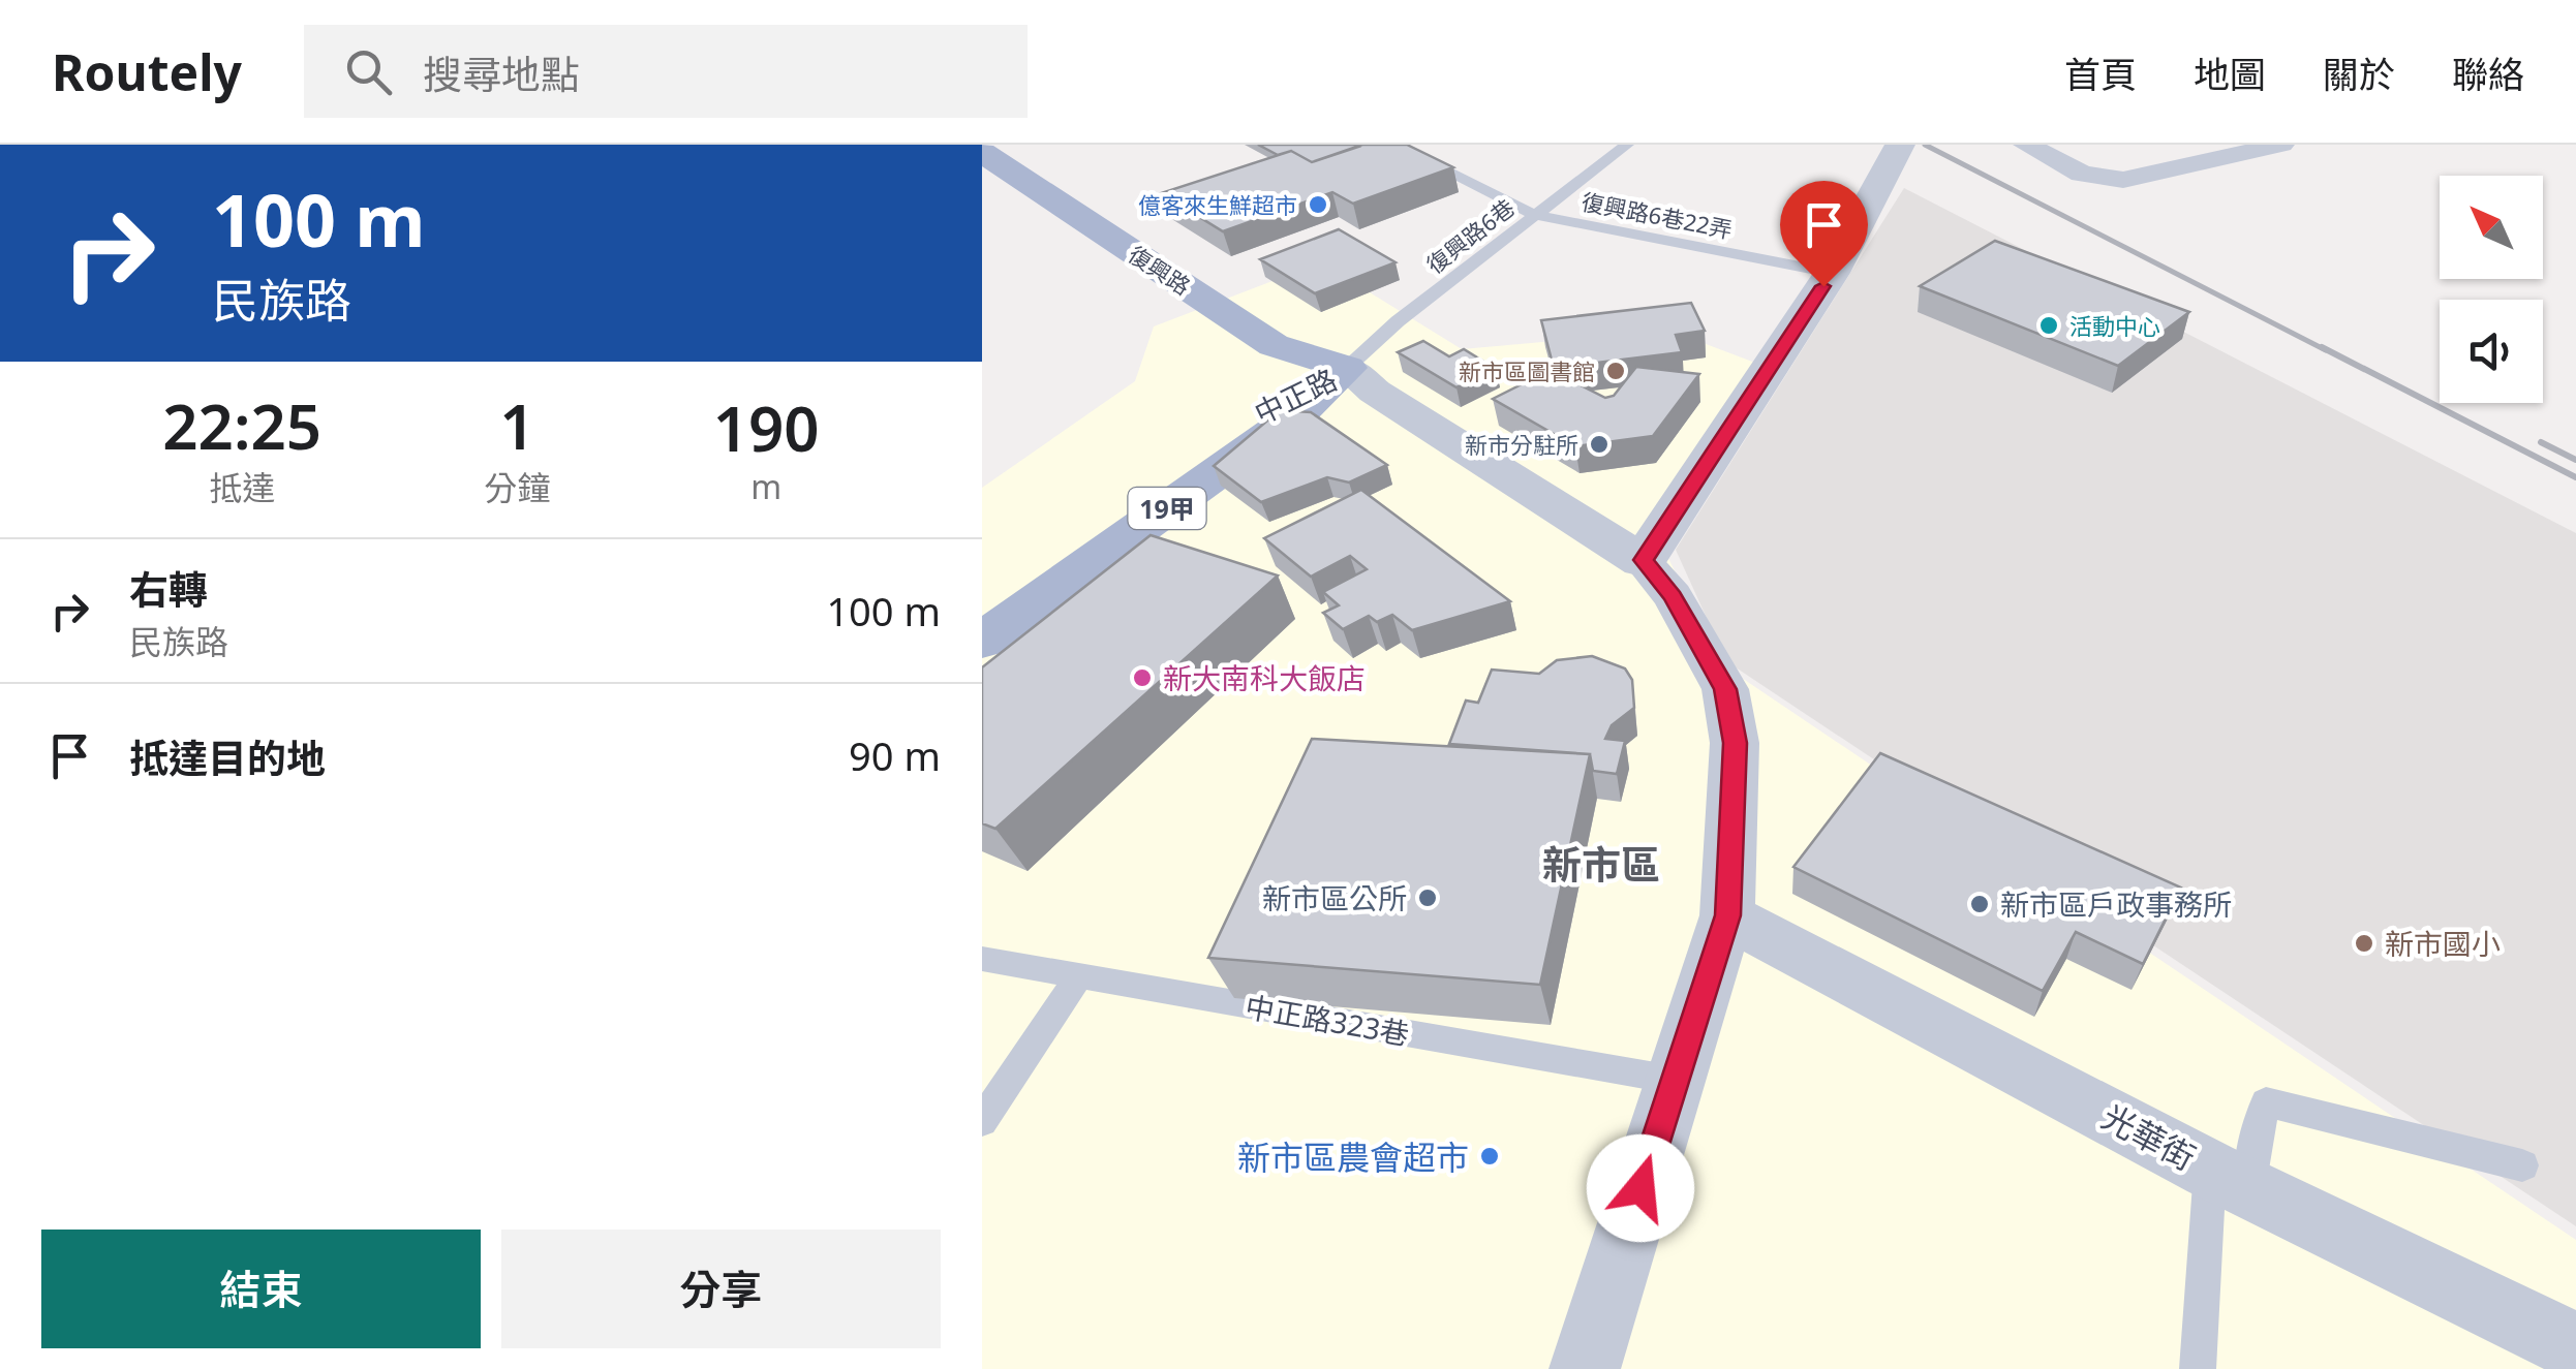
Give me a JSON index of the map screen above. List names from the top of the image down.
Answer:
{
  "streets": {
    "main road": ["復興路", "中正路", "19甲"],
    "street": ["光華街"],
    "lane": ["復興路6巷22弄", "復興路6巷", "中正路323巷"]
  },
  "crossings": [
    ["復興路6巷22弄", "復興路6巷"],
    ["復興路6巷", "復興路"],
    ["復興路6巷", "中正路"],
    ["復興路", "中正路"]
  ],
  "districts": ["新市區"],
  "places": [
    "億客來生鮮超市",
    "活動中心",
    "新市區圖書館",
    "新市分駐所",
    "新大南科大飯店",
    "新市區公所",
    "新市區戶政事務所",
    "新市國小",
    "新市區農會超市"
  ],
  "north": "top left",
  "page": {
    "header": "Routely",
    "search": "搜尋地點",
    "nav": [
      "首頁",
      "地圖",
      "關於",
      "聯絡"
    ],
    "turn": ["100 m", "民族路"],
    "eta": [
      "22:25",
      "抵達",
      "1",
      "分鐘",
      "190",
      "m"
    ],
    "list": [
      {
        "name": "右轉",
        "note": "民族路",
        "value": "100 m"
      },
      {
        "name": "抵達目的地",
        "value": "90 m"
      }
    ],
    "buttons": ["結束", "分享"]
  }
}
